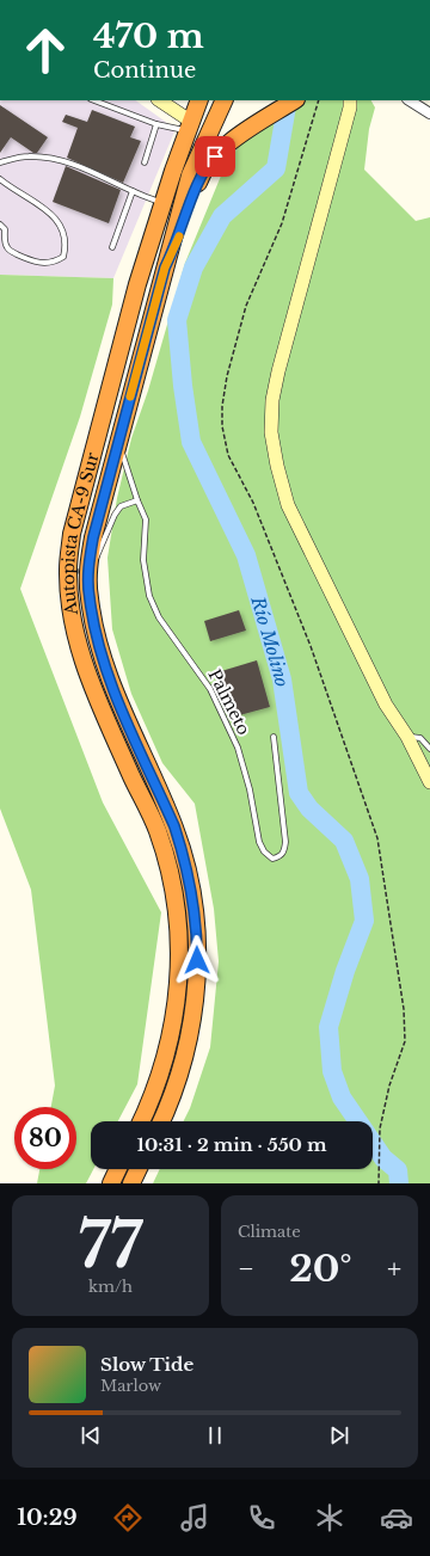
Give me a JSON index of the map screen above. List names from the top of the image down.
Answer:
{
  "streets": {
    "highway": ["Autopista CA-9 Sur"],
    "lane": ["Palmeto"]
  },
  "water": ["Río Molino"],
  "page": {
    "turn": ["470 m", "Continue"],
    "limit": "80",
    "trip": "10:31 · 2 min · 550 m",
    "tile": [
      ["77", "km/h"],
      "Climate"
    ],
    "heat": ["−", "20°", "+"],
    "song": ["Slow Tide", "Marlow"],
    "tabs": "10:29"
  }
}
